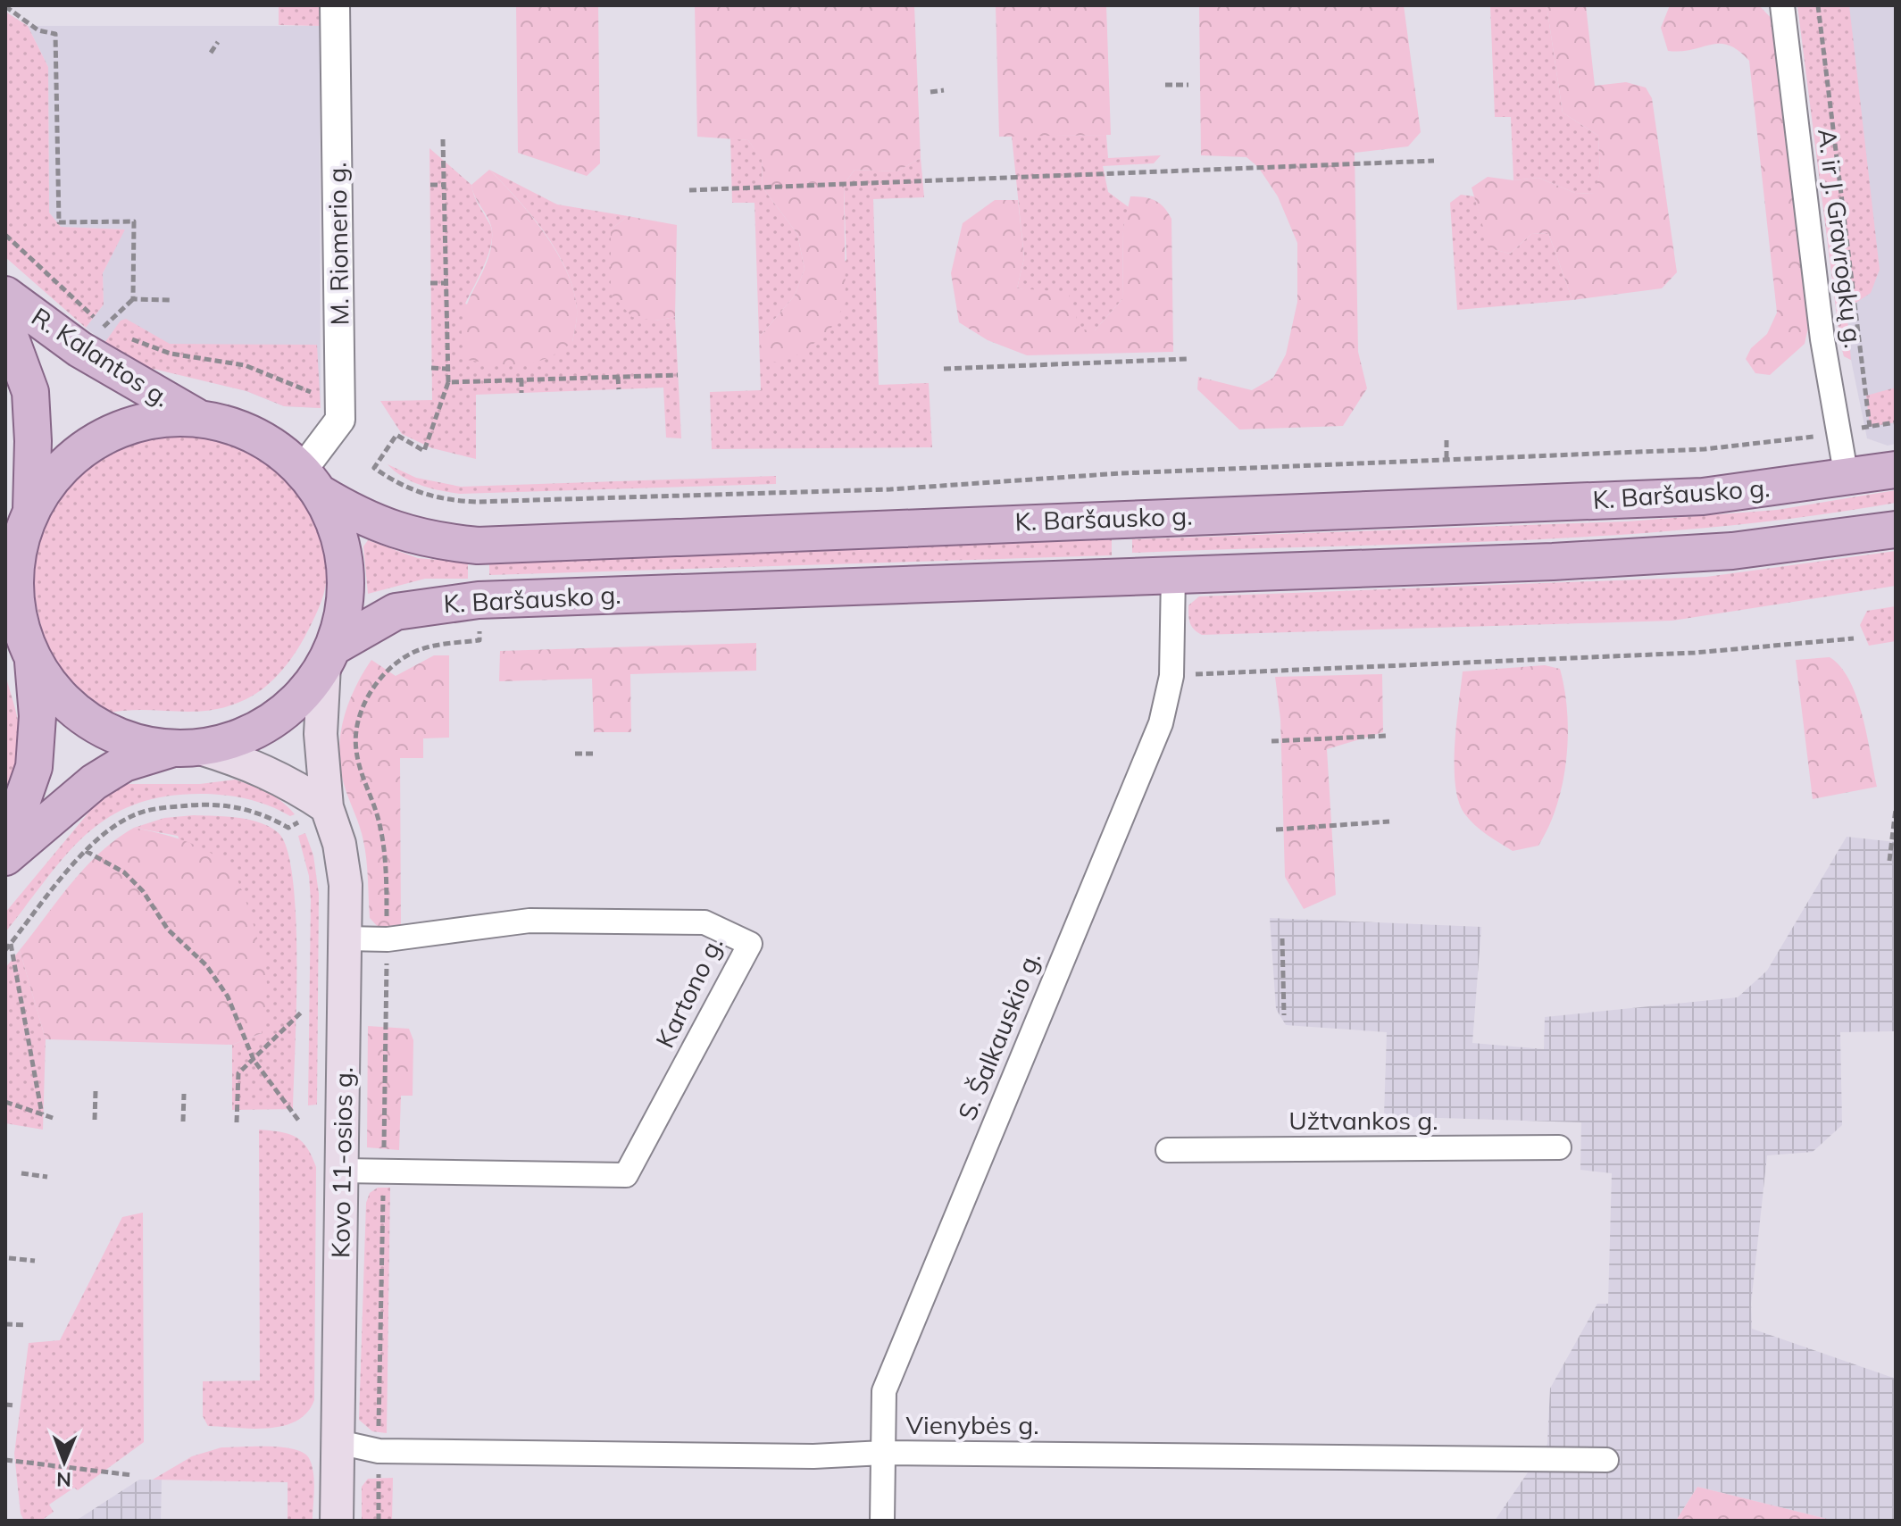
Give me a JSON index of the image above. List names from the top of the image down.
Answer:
{
  "streets": {
    "main road": ["R. Kalantos g.", "K. Baršausko g.", "Kovo 11-osios g."],
    "street": [
      "A. ir J. Gravrogkų g.",
      "M. Riomerio g.",
      "Kartono g.",
      "S. Šalkauskio g.",
      "Užtvankos g.",
      "Vienybės g."
    ]
  },
  "crossings": [
    ["A. ir J. Gravrogkų g.", "K. Baršausko g."],
    ["M. Riomerio g.", "K. Baršausko g."],
    ["K. Baršausko g.", "S. Šalkauskio g."],
    ["K. Baršausko g.", "Kovo 11-osios g."],
    ["Kartono g.", "Kovo 11-osios g."],
    ["S. Šalkauskio g.", "Vienybės g."],
    ["Kovo 11-osios g.", "Vienybės g."]
  ],
  "north": "bottom"
}
